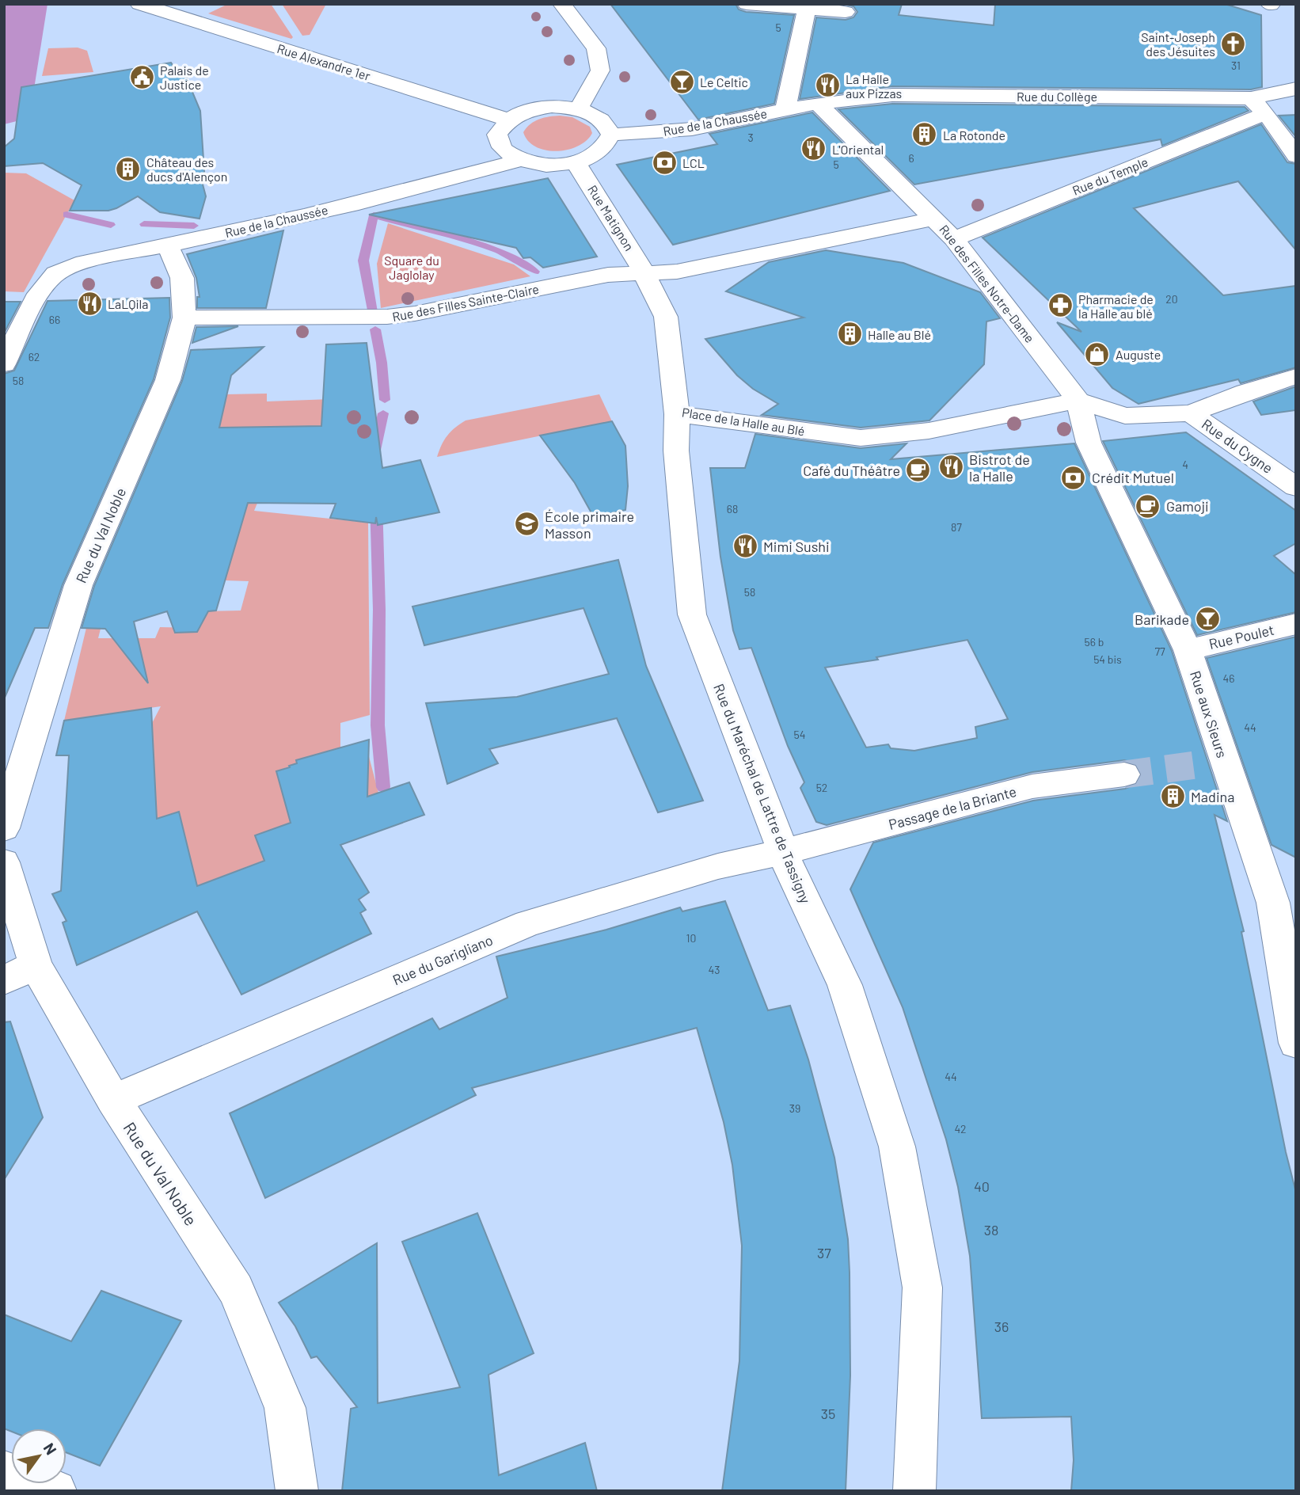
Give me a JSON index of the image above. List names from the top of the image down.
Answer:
{
  "streets": {
    "street": [
      "Rue Alexandre 1er",
      "Rue du Collège",
      "Rue de la Chaussée",
      "Rue du Temple",
      "Rue Matignon",
      "Rue des Filles Notre-Dame",
      "Rue des Filles Sainte-Claire",
      "Place de la Halle au Blé",
      "Rue du Cygne",
      "Rue du Val Noble",
      "Rue Poulet",
      "Rue aux Sieurs",
      "Rue du Maréchal de Lattre de Tassigny",
      "Passage de la Briante",
      "Rue du Garigliano"
    ]
  },
  "crossings": [
    ["Rue du Collège", "Rue de la Chaussée"],
    ["Rue du Collège", "Rue des Filles Notre-Dame"],
    ["Rue de la Chaussée", "Rue des Filles Notre-Dame"],
    ["Rue de la Chaussée", "Rue du Val Noble"],
    ["Rue du Temple", "Rue des Filles Notre-Dame"],
    ["Rue Matignon", "Rue des Filles Sainte-Claire"],
    ["Rue Matignon", "Place de la Halle au Blé"],
    ["Rue des Filles Notre-Dame", "Place de la Halle au Blé"],
    ["Rue des Filles Notre-Dame", "Rue du Cygne"],
    ["Rue des Filles Notre-Dame", "Rue aux Sieurs"],
    ["Rue des Filles Sainte-Claire", "Place de la Halle au Blé"],
    ["Rue des Filles Sainte-Claire", "Rue du Val Noble"],
    ["Place de la Halle au Blé", "Rue du Cygne"],
    ["Place de la Halle au Blé", "Rue aux Sieurs"],
    ["Place de la Halle au Blé", "Rue du Maréchal de Lattre de Tassigny"],
    ["Rue du Cygne", "Rue aux Sieurs"],
    ["Rue du Val Noble", "Rue du Garigliano"],
    ["Rue Poulet", "Rue aux Sieurs"],
    ["Rue du Maréchal de Lattre de Tassigny", "Passage de la Briante"],
    ["Rue du Maréchal de Lattre de Tassigny", "Rue du Garigliano"],
    ["Passage de la Briante", "Rue du Garigliano"]
  ],
  "parks": ["Square du Jaglolay"],
  "places": {
    "church": ["Saint-Joseph des Jésuites"],
    "public building": ["Palais de Justice"],
    "bar": ["Le Celtic", "Barikade"],
    "restaurant": [
      "La Halle aux Pizzas",
      "L'Oriental",
      "LaLQila",
      "Bistrot de la Halle",
      "Mimi Sushi"
    ],
    "building": [
      "La Rotonde",
      "Château des ducs d'Alençon",
      "Halle au Blé",
      "Madina"
    ],
    "bank": ["LCL", "Crédit Mutuel"],
    "pharmacy": ["Pharmacie de la Halle au blé"],
    "shop": ["Auguste"],
    "cafe": ["Café du Théâtre", "Gamoji"],
    "school or university": ["École primaire Masson"]
  },
  "house_numbers": [
    "5",
    "31",
    "3",
    "6",
    "5",
    "20",
    "66",
    "62",
    "58",
    "4",
    "68",
    "87",
    "58",
    "56 b",
    "77",
    "54 bis",
    "46",
    "44",
    "54",
    "52",
    "10",
    "43",
    "44",
    "39",
    "42",
    "40",
    "38",
    "37",
    "36",
    "35"
  ],
  "north": "top right"
}
